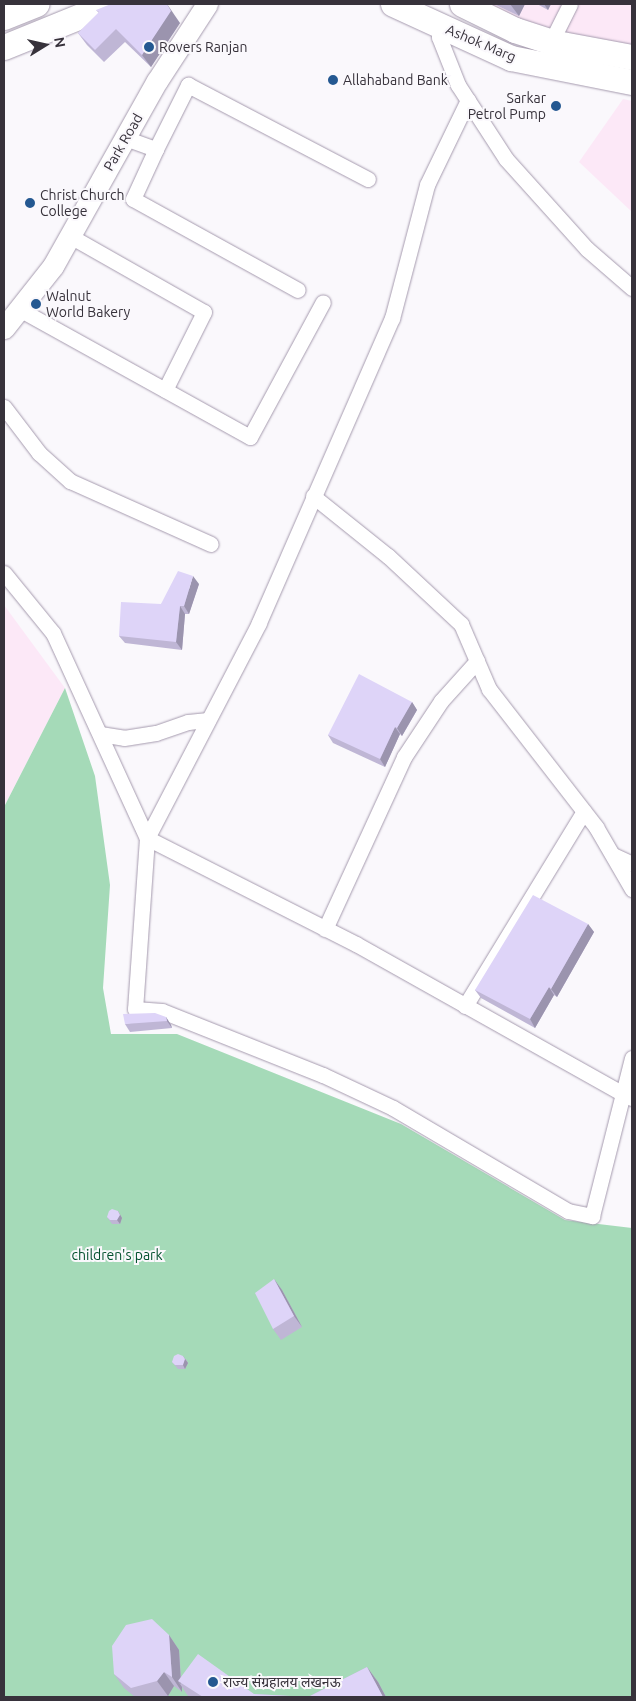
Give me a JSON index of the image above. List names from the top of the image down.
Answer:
{
  "streets": {
    "main road": ["Ashok Marg"],
    "street": ["Park Road"]
  },
  "parks": ["children's park"],
  "places": [
    "Rovers Ranjan",
    "Allahaband Bank",
    "Sarkar Petrol Pump",
    "Christ Church College",
    "Walnut World Bakery",
    "राज्य संग्रहालय लखनऊ"
  ],
  "north": "right"
}
